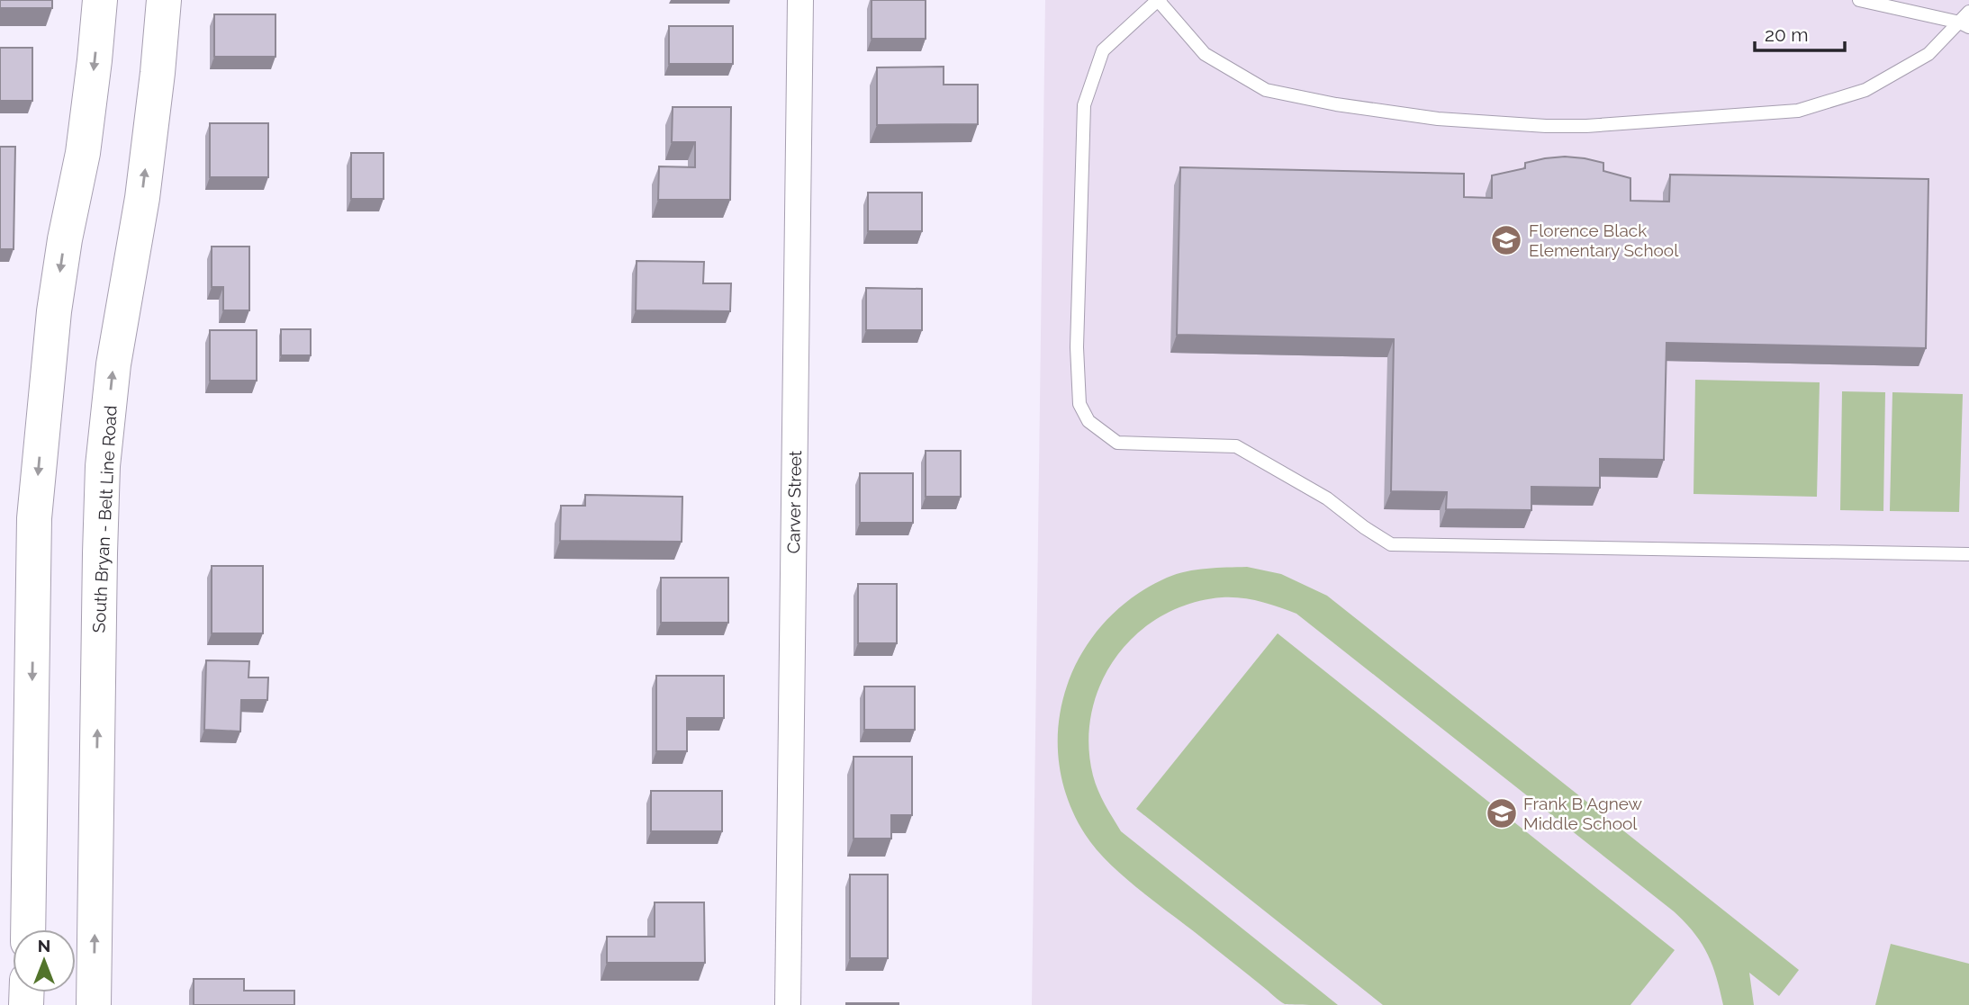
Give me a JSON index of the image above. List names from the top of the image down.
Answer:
{
  "streets": {
    "main road": ["South Bryan - Belt Line Road"],
    "street": ["Carver Street"]
  },
  "places": {
    "school or university": ["Florence Black Elementary School", "Frank B Agnew Middle School"]
  },
  "scale_bar": "20 m",
  "north": "top"
}
